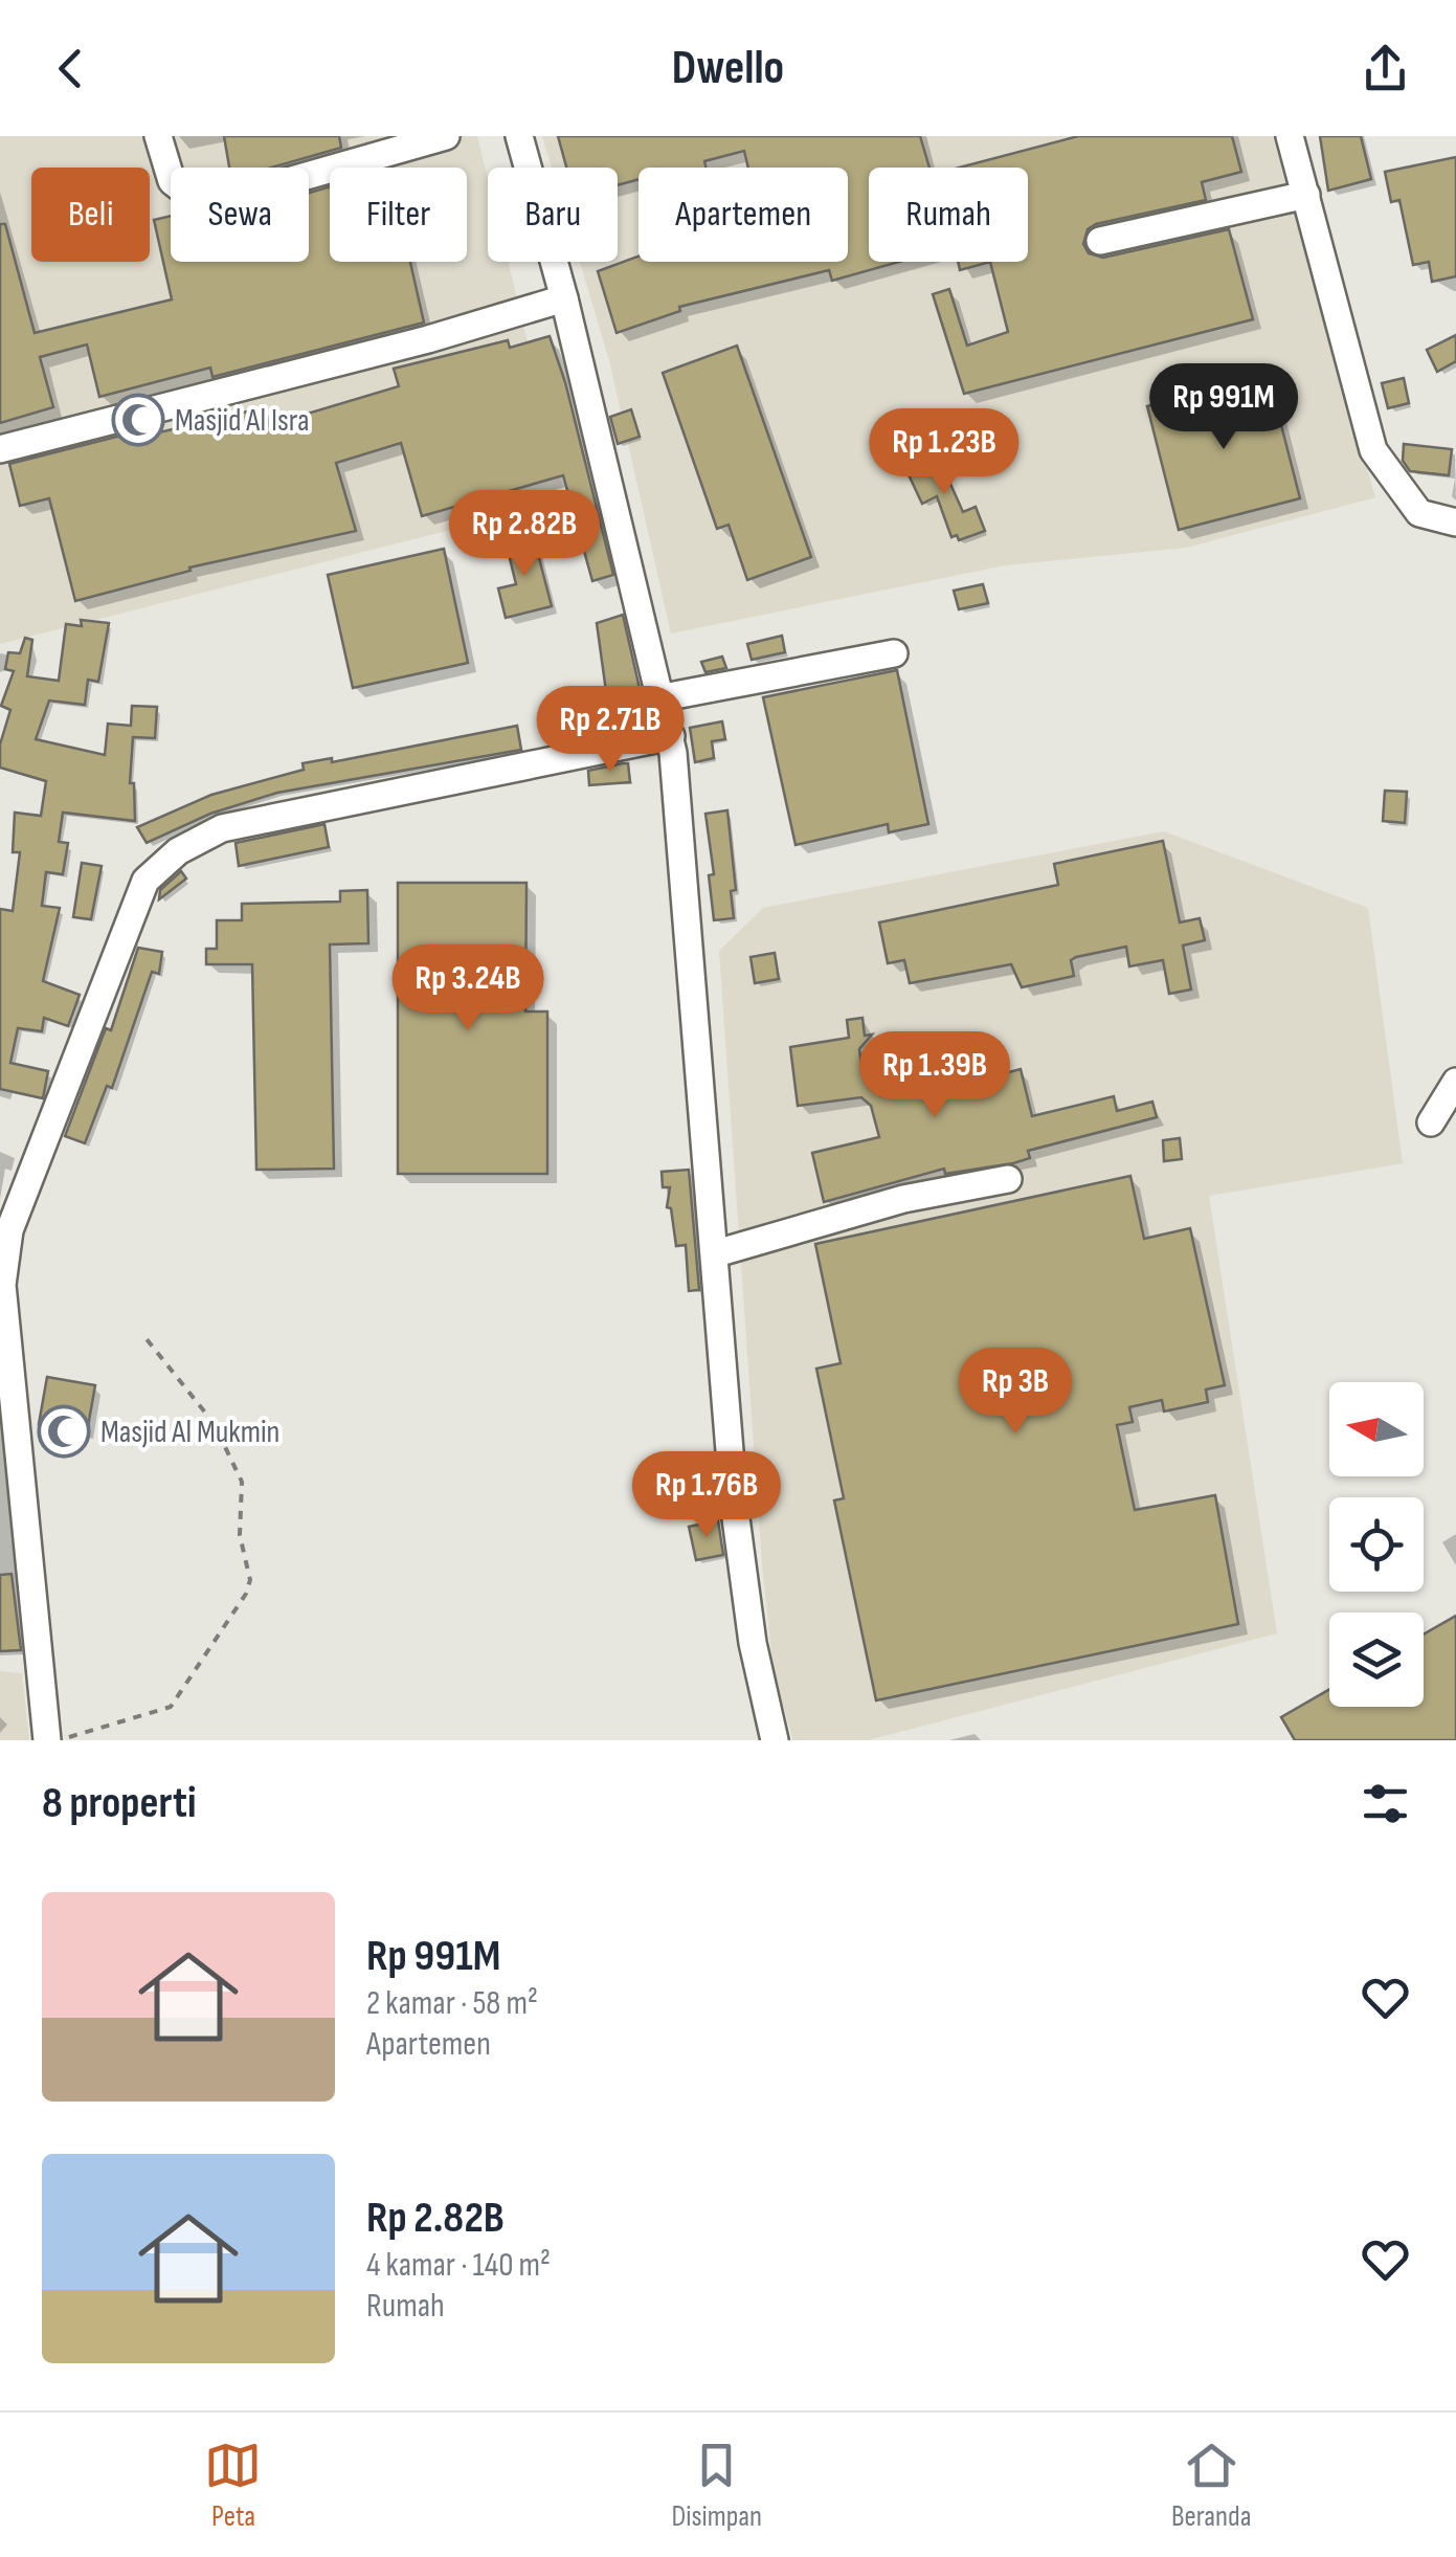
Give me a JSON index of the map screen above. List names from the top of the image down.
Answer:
{
  "places": {
    "mosque": ["Masjid Al Isra", "Masjid Al Mukmin"]
  },
  "north": "left",
  "page": {
    "header": "Dwello",
    "chip": [
      "Beli",
      "Sewa",
      "Filter",
      "Baru",
      "Apartemen",
      "Rumah"
    ],
    "price": [
      "Rp 991M",
      "Rp 1.23B",
      "Rp 2.82B",
      "Rp 2.71B",
      "Rp 3.24B",
      "Rp 1.39B",
      "Rp 3B",
      "Rp 1.76B"
    ],
    "heading": "8 properti",
    "list": [
      {
        "name": "Rp 991M",
        "note": "2 kamar · 58 m² · Apartemen"
      },
      {
        "name": "Rp 2.82B",
        "note": "4 kamar · 140 m² · Rumah"
      }
    ],
    "tabs": ["Peta", "Disimpan", "Beranda"]
  }
}
